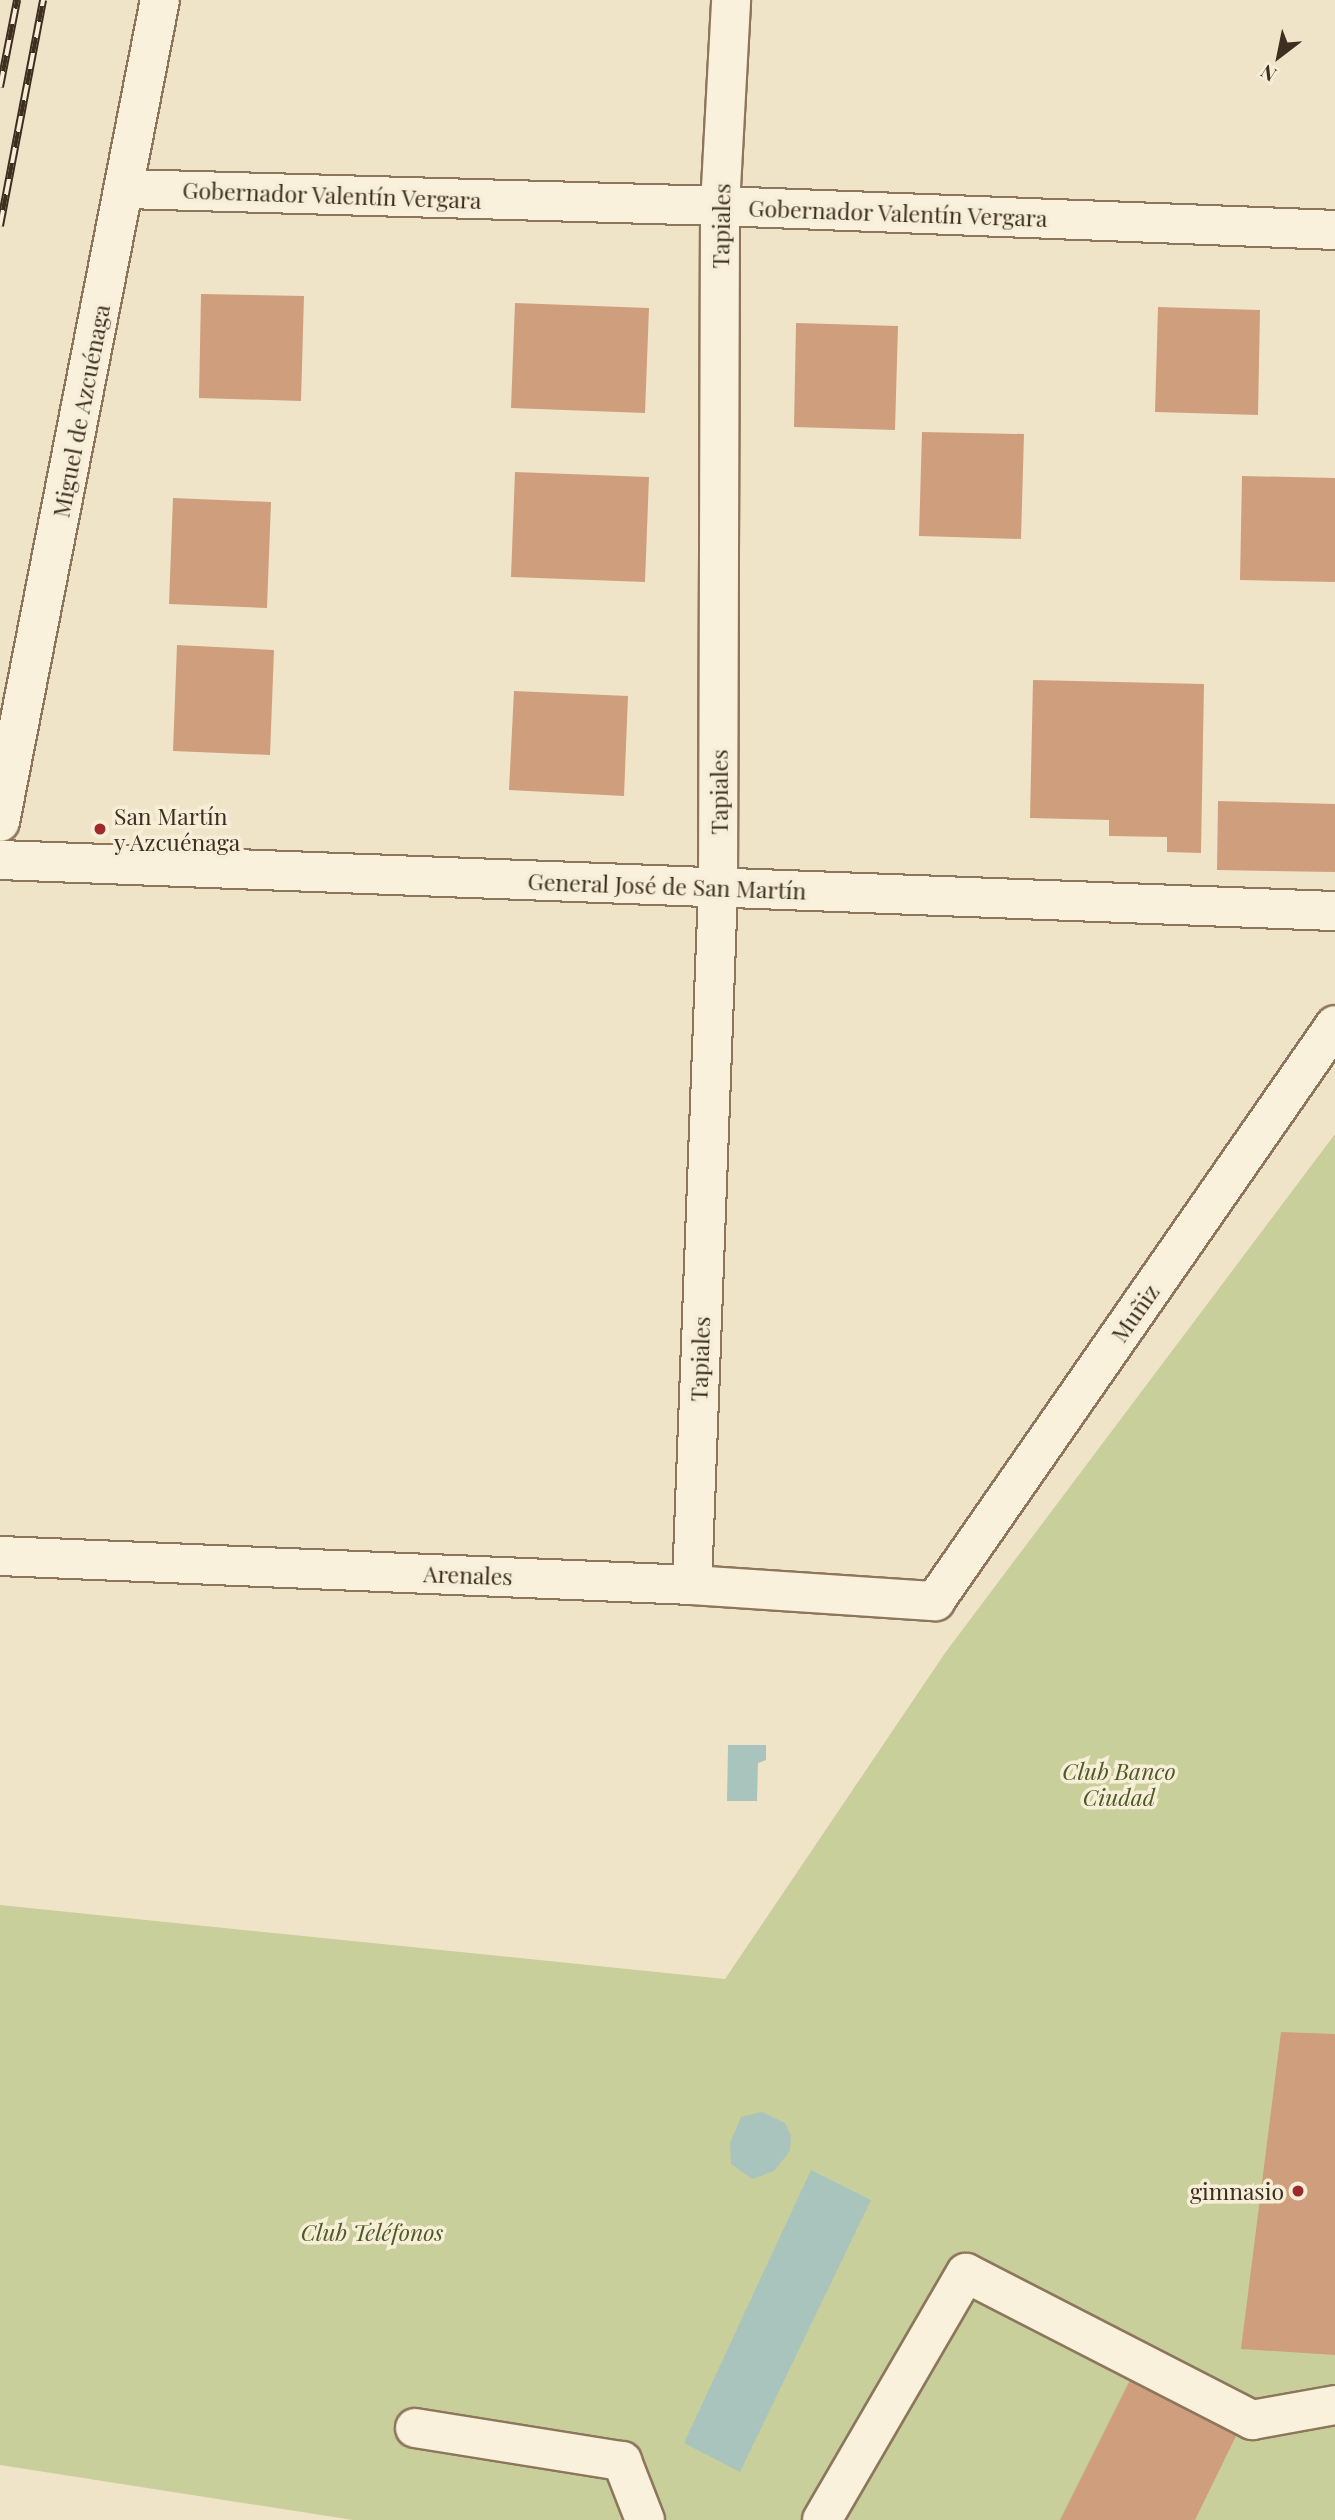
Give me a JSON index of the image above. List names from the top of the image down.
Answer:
{
  "streets": {
    "street": [
      "Gobernador Valentín Vergara",
      "Tapiales",
      "Miguel de Azcuénaga",
      "General José de San Martín",
      "Muñiz",
      "Arenales"
    ]
  },
  "crossings": [
    ["Gobernador Valentín Vergara", "Tapiales"],
    ["Gobernador Valentín Vergara", "Miguel de Azcuénaga"],
    ["Tapiales", "General José de San Martín"],
    ["Tapiales", "Arenales"],
    ["Muñiz", "Arenales"]
  ],
  "parks": ["Club Banco Ciudad", "Club Teléfonos"],
  "places": ["San Martín y Azcuénaga", "gimnasio"],
  "north": "bottom left"
}
